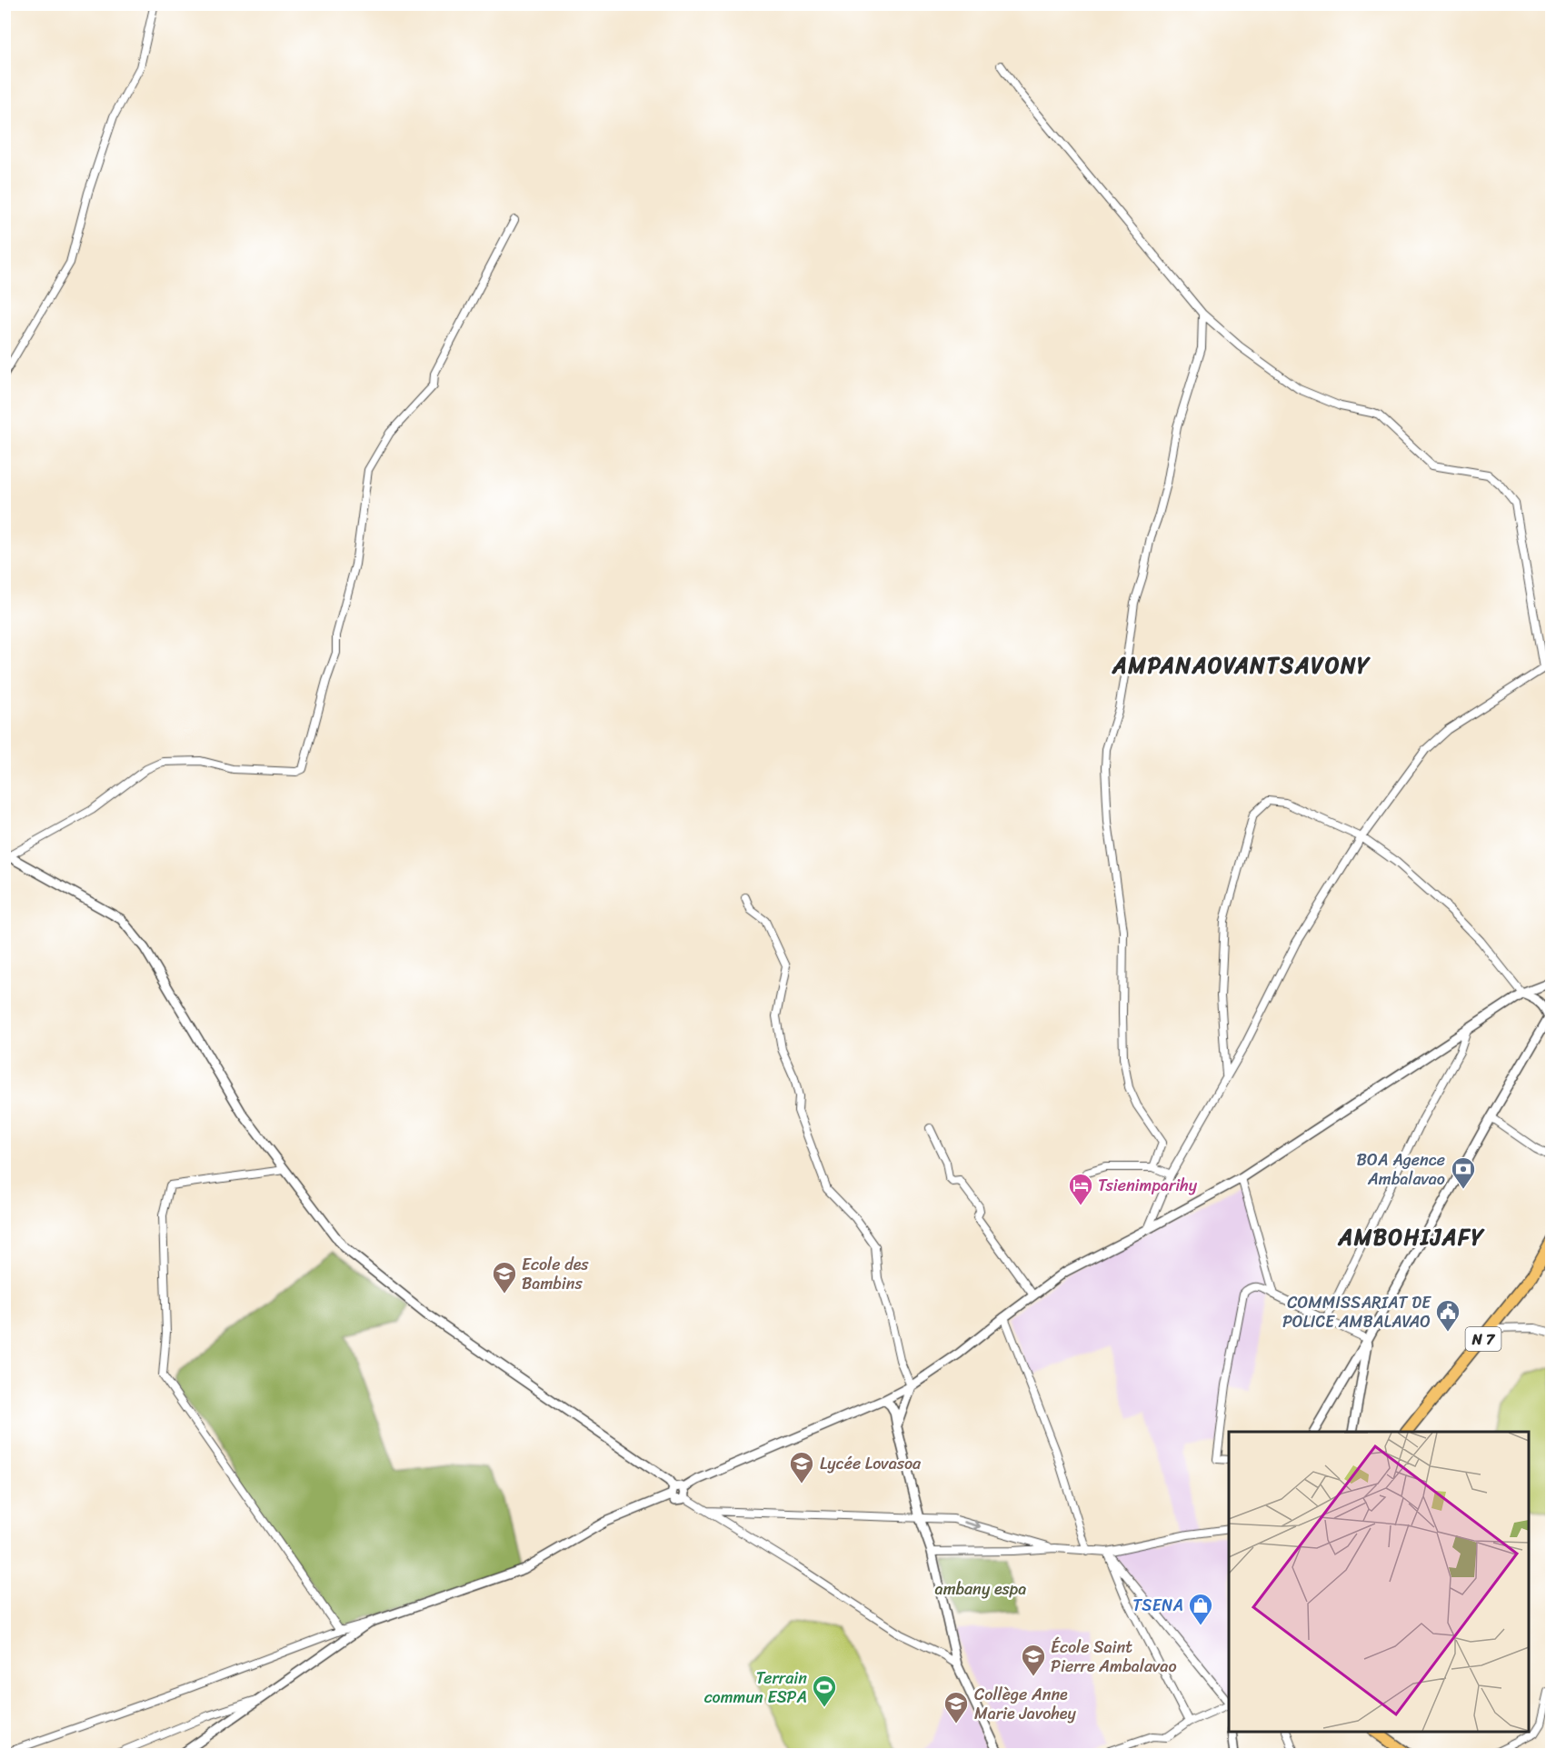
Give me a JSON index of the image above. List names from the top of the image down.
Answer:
{
  "streets": {
    "main road": ["N 7"]
  },
  "districts": ["AMPANAOVANTSAVONY", "AMBOHIJAFY"],
  "parks": ["ambany espa"],
  "places": {
    "bank": ["BOA Agence Ambalavao"],
    "hotel": ["Tsienimparihy"],
    "school or university": [
      "Ecole des Bambins",
      "Lycée Lovasoa",
      "École Saint Pierre Ambalavao",
      "Collège Anne Marie Javohey"
    ],
    "public building": ["COMMISSARIAT DE POLICE AMBALAVAO"],
    "shop": ["TSENA"],
    "sports": ["Terrain commun ESPA"]
  }
}
